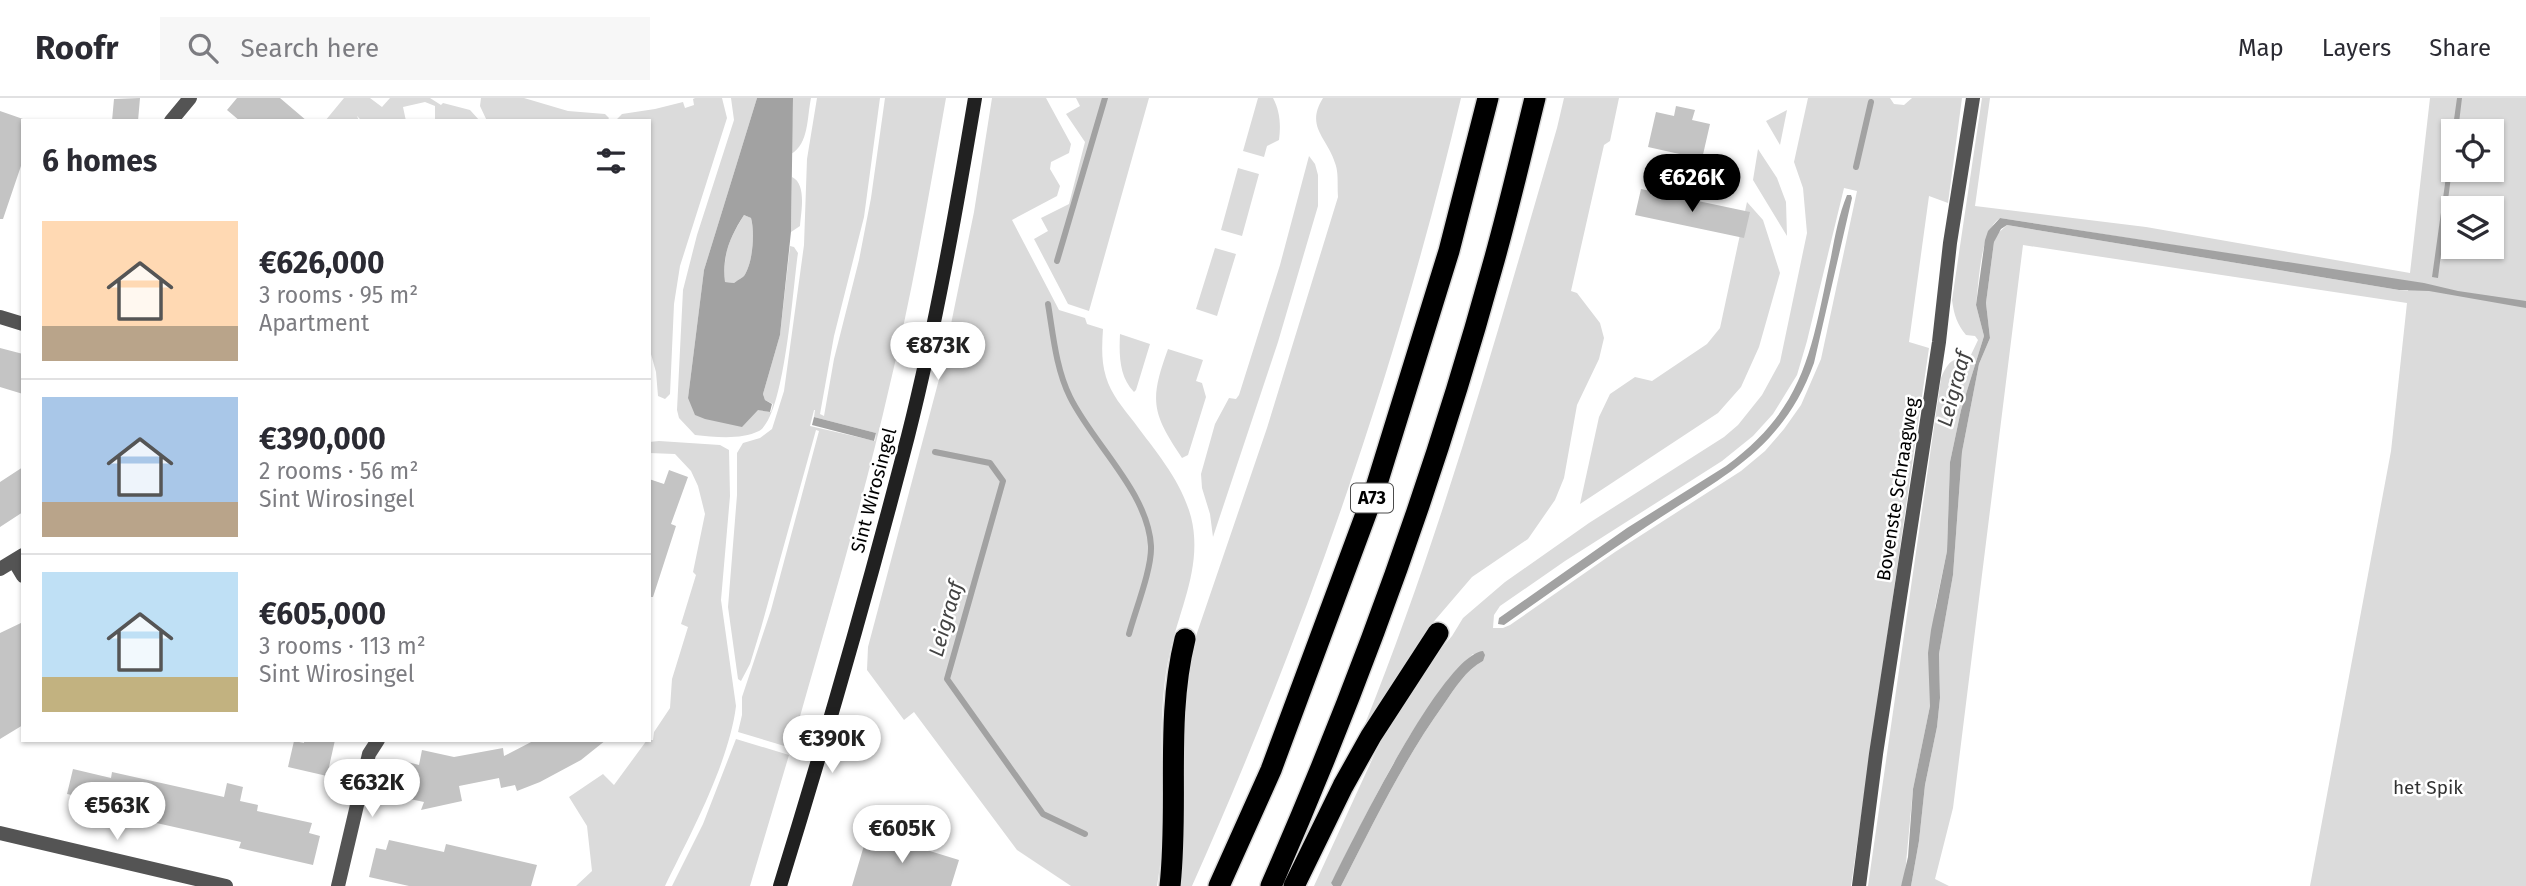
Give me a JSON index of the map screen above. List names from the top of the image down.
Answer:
{
  "streets": {
    "highway": ["A73"],
    "main road": ["Sint Wirosingel"],
    "street": ["Bovenste Schraagweg"]
  },
  "water": ["Leigraaf"],
  "parks": ["het Spik"],
  "page": {
    "header": "Roofr",
    "search": "Search here",
    "nav": ["Map", "Layers", "Share"],
    "heading": "6 homes",
    "price": [
      "€626K",
      "€873K",
      "€390K",
      "€632K",
      "€563K",
      "€605K"
    ],
    "list": [
      {
        "name": "€626,000",
        "note": "3 rooms · 95 m² · Apartment"
      },
      {
        "name": "€390,000",
        "note": "2 rooms · 56 m² · Sint Wirosingel"
      },
      {
        "name": "€605,000",
        "note": "3 rooms · 113 m² · Sint Wirosingel"
      }
    ]
  }
}
